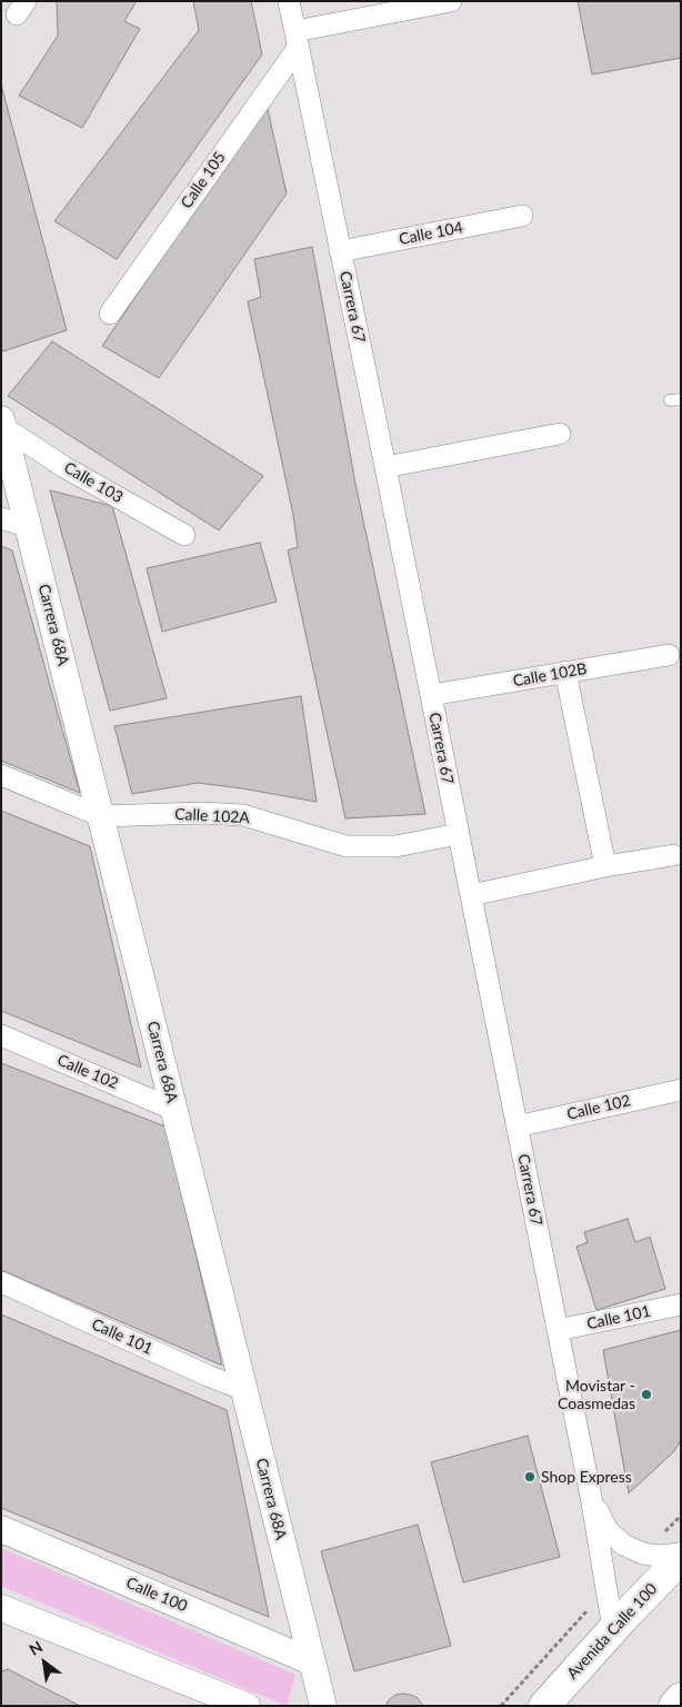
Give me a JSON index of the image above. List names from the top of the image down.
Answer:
{
  "streets": {
    "main road": ["Avenida Calle 100"],
    "street": [
      "Calle 105",
      "Calle 104",
      "Carrera 67",
      "Calle 103",
      "Carrera 68A",
      "Calle 102B",
      "Calle 102A",
      "Calle 102",
      "Calle 101",
      "Calle 100"
    ]
  },
  "crossings": [
    ["Calle 105", "Carrera 67"],
    ["Calle 104", "Carrera 67"],
    ["Carrera 67", "Calle 102B"],
    ["Carrera 67", "Calle 102A"],
    ["Carrera 67", "Calle 102"],
    ["Carrera 67", "Calle 101"],
    ["Carrera 67", "Avenida Calle 100"],
    ["Calle 103", "Carrera 68A"],
    ["Carrera 68A", "Calle 102A"],
    ["Carrera 68A", "Calle 102"],
    ["Carrera 68A", "Calle 101"],
    ["Carrera 68A", "Calle 100"]
  ],
  "places": ["Movistar - Coasmedas", "Shop Express"],
  "north": "top left"
}
